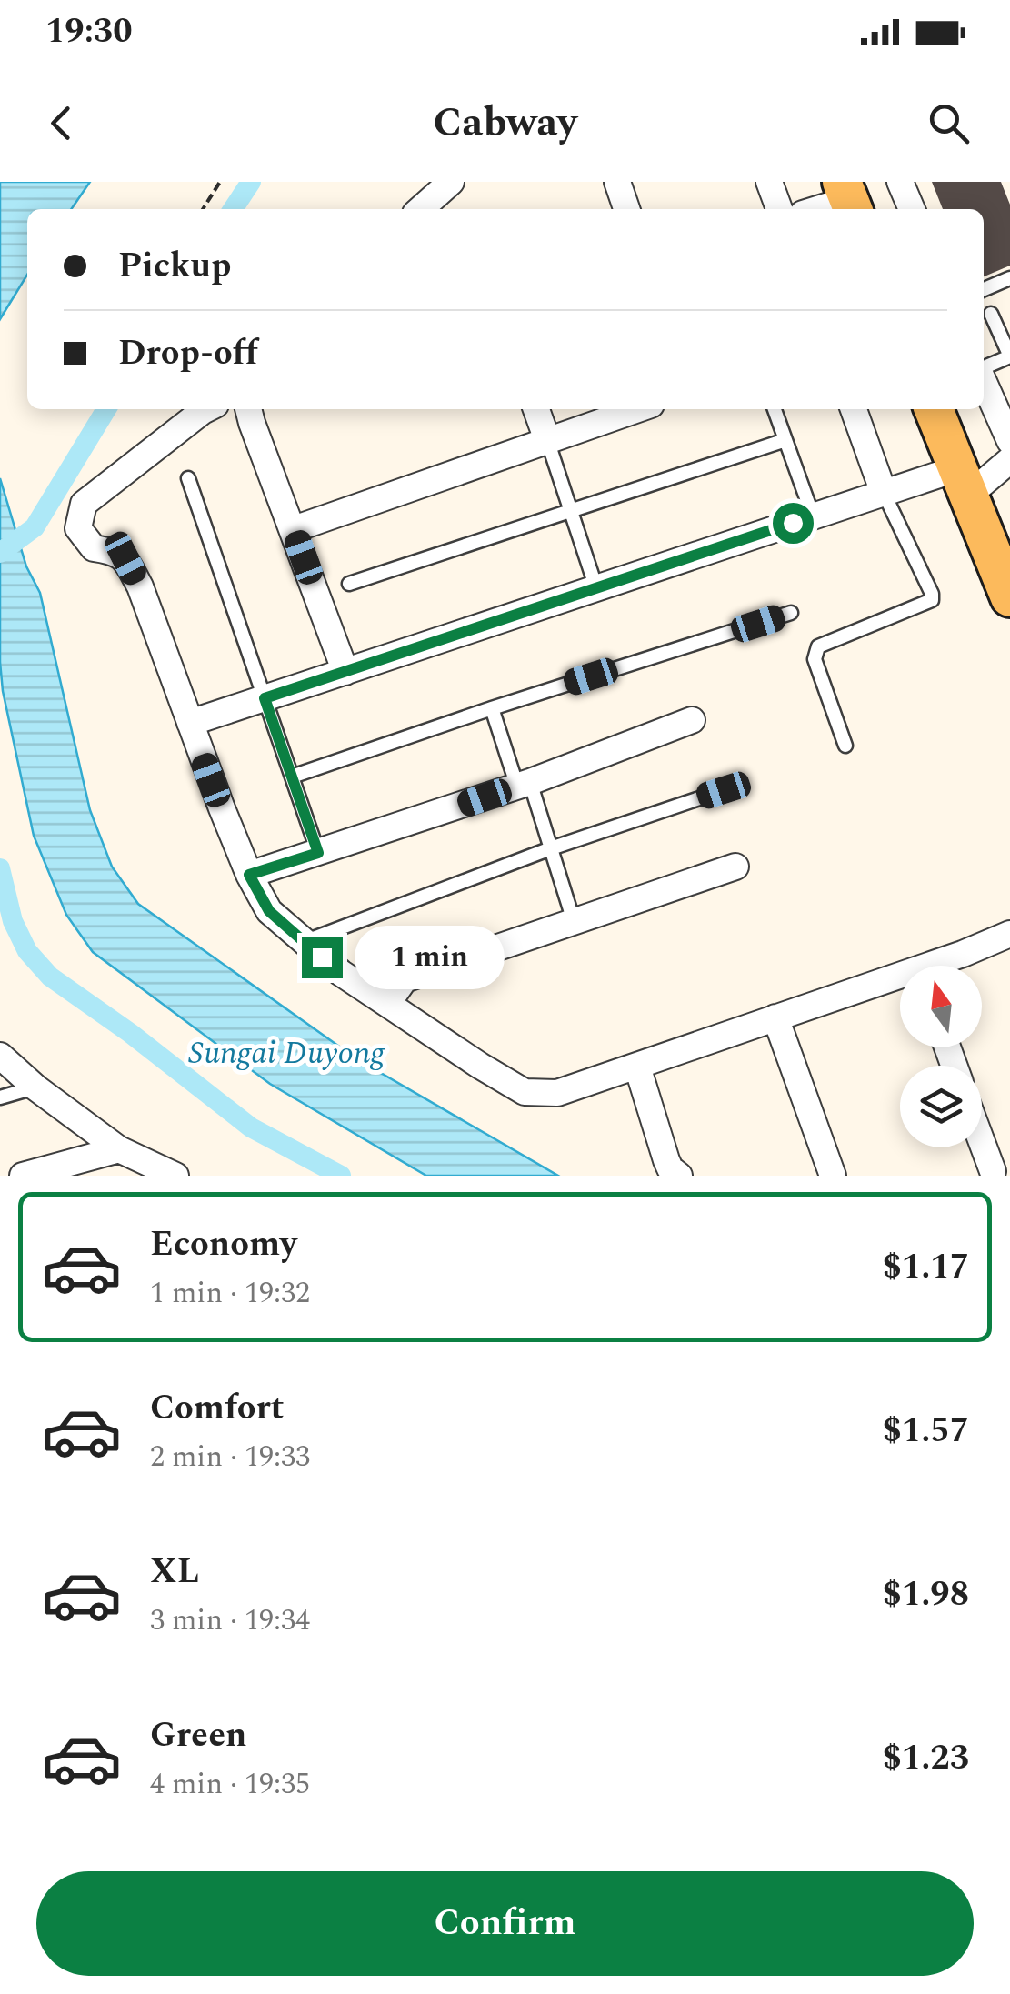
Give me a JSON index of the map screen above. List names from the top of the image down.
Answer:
{
  "water": ["Sungai Duyong"],
  "north": "top",
  "page": {
    "status": "19:30",
    "header": "Cabway",
    "banner": ["Pickup", "Drop-off"],
    "bubble": "1 min",
    "list": [
      {
        "name": "Economy",
        "note": "1 min · 19:32",
        "value": "$1.17"
      },
      {
        "name": "Comfort",
        "note": "2 min · 19:33",
        "value": "$1.57"
      },
      {
        "name": "XL",
        "note": "3 min · 19:34",
        "value": "$1.98"
      },
      {
        "name": "Green",
        "note": "4 min · 19:35",
        "value": "$1.23"
      }
    ],
    "buttons": "Confirm"
  }
}
